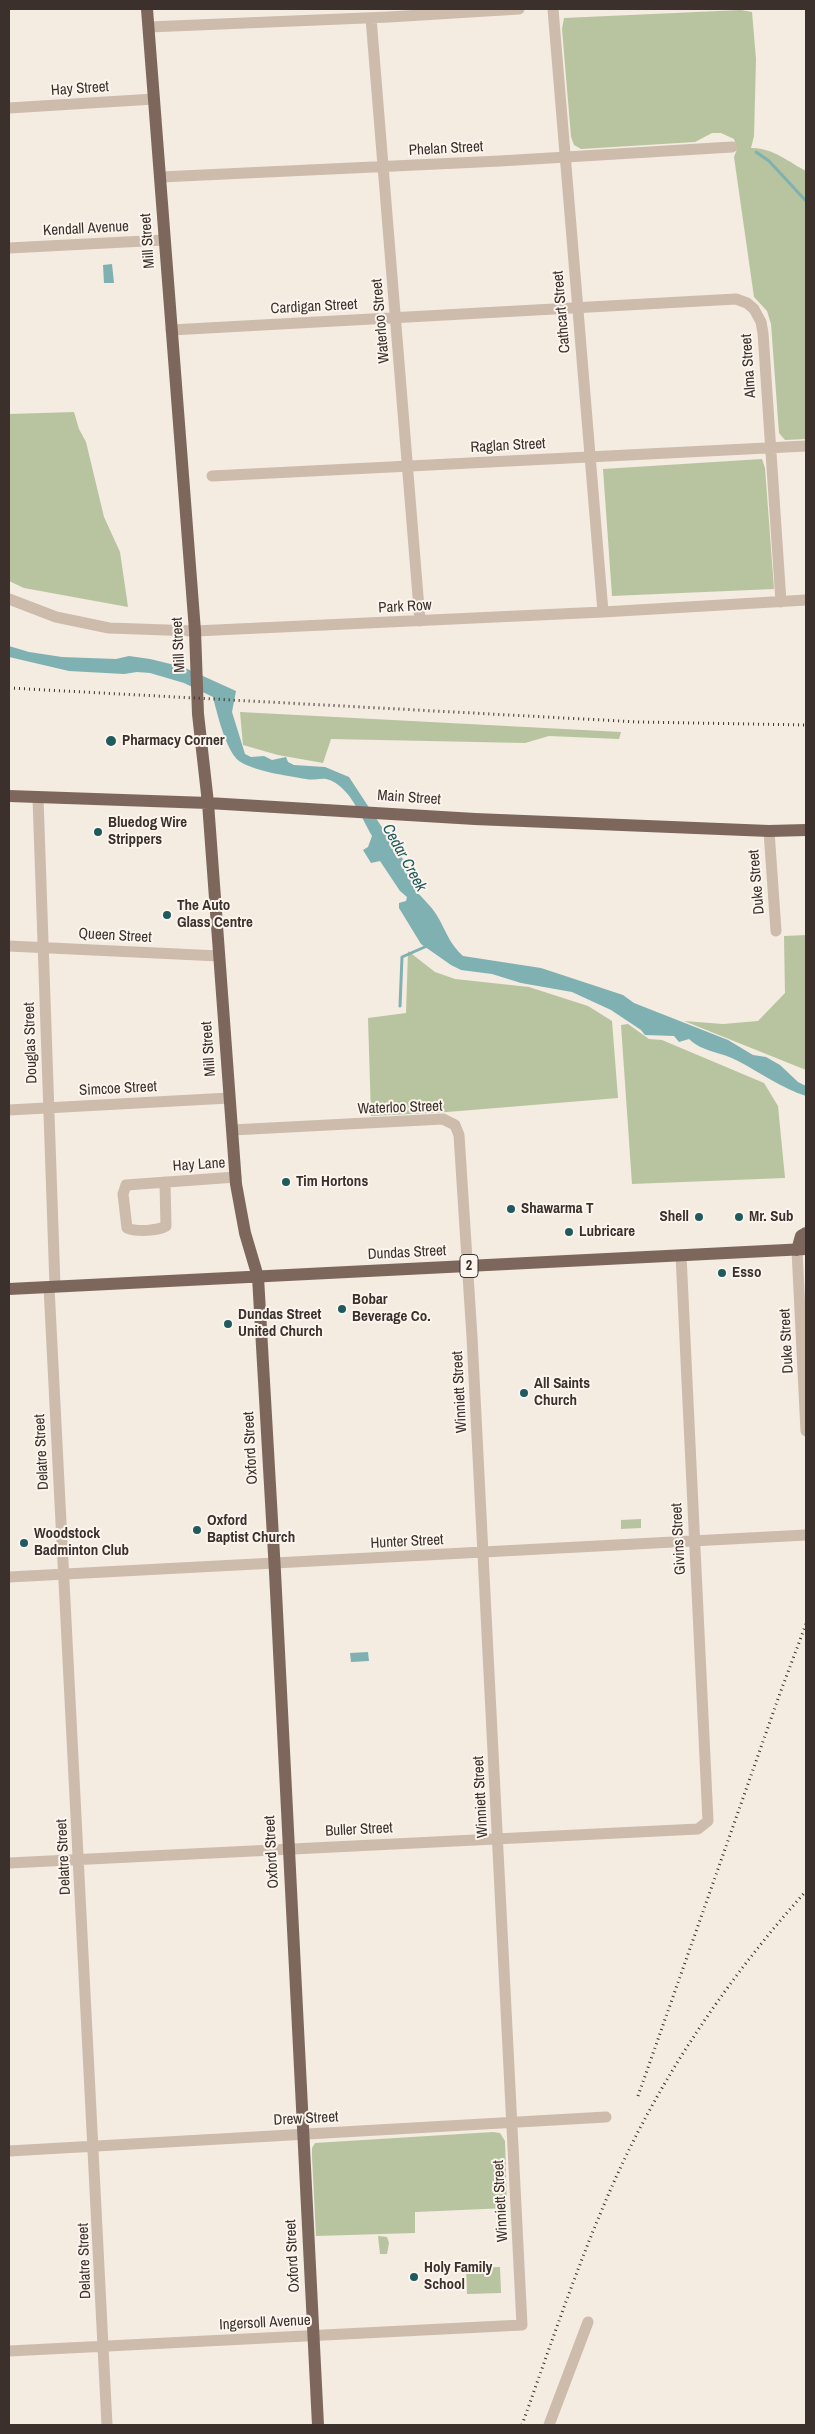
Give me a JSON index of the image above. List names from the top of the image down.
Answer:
{
  "streets": {
    "main road": [
      "Mill Street",
      "Main Street",
      "Dundas Street",
      "2",
      "Oxford Street"
    ],
    "street": [
      "Hay Street",
      "Phelan Street",
      "Kendall Avenue",
      "Cardigan Street",
      "Cathcart Street",
      "Waterloo Street",
      "Alma Street",
      "Raglan Street",
      "Park Row",
      "Duke Street",
      "Queen Street",
      "Douglas Street",
      "Simcoe Street",
      "Hay Lane",
      "Winniett Street",
      "Delatre Street",
      "Givins Street",
      "Hunter Street",
      "Buller Street",
      "Drew Street",
      "Ingersoll Avenue"
    ]
  },
  "crossings": [
    ["Hay Street", "Mill Street"],
    ["Phelan Street", "Mill Street"],
    ["Phelan Street", "Cathcart Street"],
    ["Phelan Street", "Waterloo Street"],
    ["Kendall Avenue", "Mill Street"],
    ["Mill Street", "Cardigan Street"],
    ["Mill Street", "Waterloo Street"],
    ["Mill Street", "Park Row"],
    ["Mill Street", "Main Street"],
    ["Mill Street", "Queen Street"],
    ["Mill Street", "Simcoe Street"],
    ["Mill Street", "Hay Lane"],
    ["Mill Street", "Dundas Street"],
    ["Mill Street", "Oxford Street"],
    ["Cardigan Street", "Cathcart Street"],
    ["Cardigan Street", "Waterloo Street"],
    ["Cardigan Street", "Alma Street"],
    ["Cathcart Street", "Alma Street"],
    ["Cathcart Street", "Raglan Street"],
    ["Cathcart Street", "Park Row"],
    ["Waterloo Street", "Raglan Street"],
    ["Waterloo Street", "Park Row"],
    ["Waterloo Street", "Dundas Street"],
    ["Waterloo Street", "Winniett Street"],
    ["Alma Street", "Raglan Street"],
    ["Alma Street", "Park Row"],
    ["Main Street", "Duke Street"],
    ["Main Street", "Douglas Street"],
    ["Duke Street", "Dundas Street"],
    ["Queen Street", "Douglas Street"],
    ["Douglas Street", "Simcoe Street"],
    ["Douglas Street", "Dundas Street"],
    ["Douglas Street", "Delatre Street"],
    ["Dundas Street", "Winniett Street"],
    ["Dundas Street", "Oxford Street"],
    ["Dundas Street", "Delatre Street"],
    ["Dundas Street", "Givins Street"],
    ["Winniett Street", "Hunter Street"],
    ["Winniett Street", "Buller Street"],
    ["Winniett Street", "Drew Street"],
    ["Winniett Street", "Ingersoll Avenue"],
    ["Oxford Street", "Hunter Street"],
    ["Oxford Street", "Buller Street"],
    ["Oxford Street", "Drew Street"],
    ["Oxford Street", "Ingersoll Avenue"],
    ["Delatre Street", "Hunter Street"],
    ["Delatre Street", "Buller Street"],
    ["Delatre Street", "Drew Street"],
    ["Delatre Street", "Ingersoll Avenue"],
    ["Givins Street", "Hunter Street"],
    ["Givins Street", "Buller Street"]
  ],
  "water": ["Cedar Creek"],
  "places": [
    "Pharmacy Corner",
    "Bluedog Wire Strippers",
    "The Auto Glass Centre",
    "Tim Hortons",
    "Shawarma T",
    "Shell",
    "Mr. Sub",
    "Lubricare",
    "Esso",
    "Bobar Beverage Co.",
    "Dundas Street United Church",
    "All Saints Church",
    "Oxford Baptist Church",
    "Woodstock Badminton Club",
    "Holy Family School"
  ]
}
